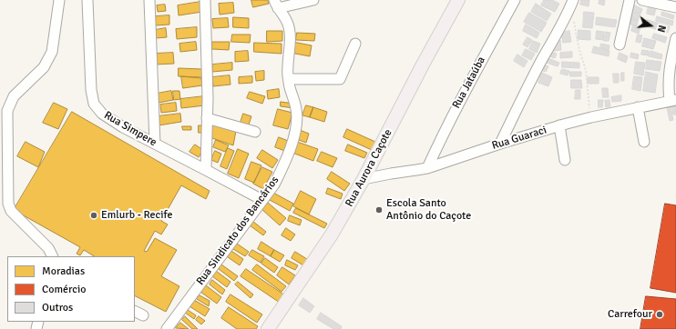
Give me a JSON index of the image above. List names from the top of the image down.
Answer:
{
  "streets": {
    "main road": ["Rua Aurora Caçote"],
    "street": [
      "Rua Jataúba",
      "Rua Simpere",
      "Rua Guaraci",
      "Rua Sindicato dos Bancários"
    ]
  },
  "crossings": [
    ["Rua Jataúba", "Rua Guaraci"],
    ["Rua Simpere", "Rua Sindicato dos Bancários"],
    ["Rua Guaraci", "Rua Aurora Caçote"]
  ],
  "places": ["Escola Santo Antônio do Caçote", "Emlurb - Recife", "Carrefour"],
  "legend": ["Moradias", "Comércio", "Outros"],
  "north": "right"
}
